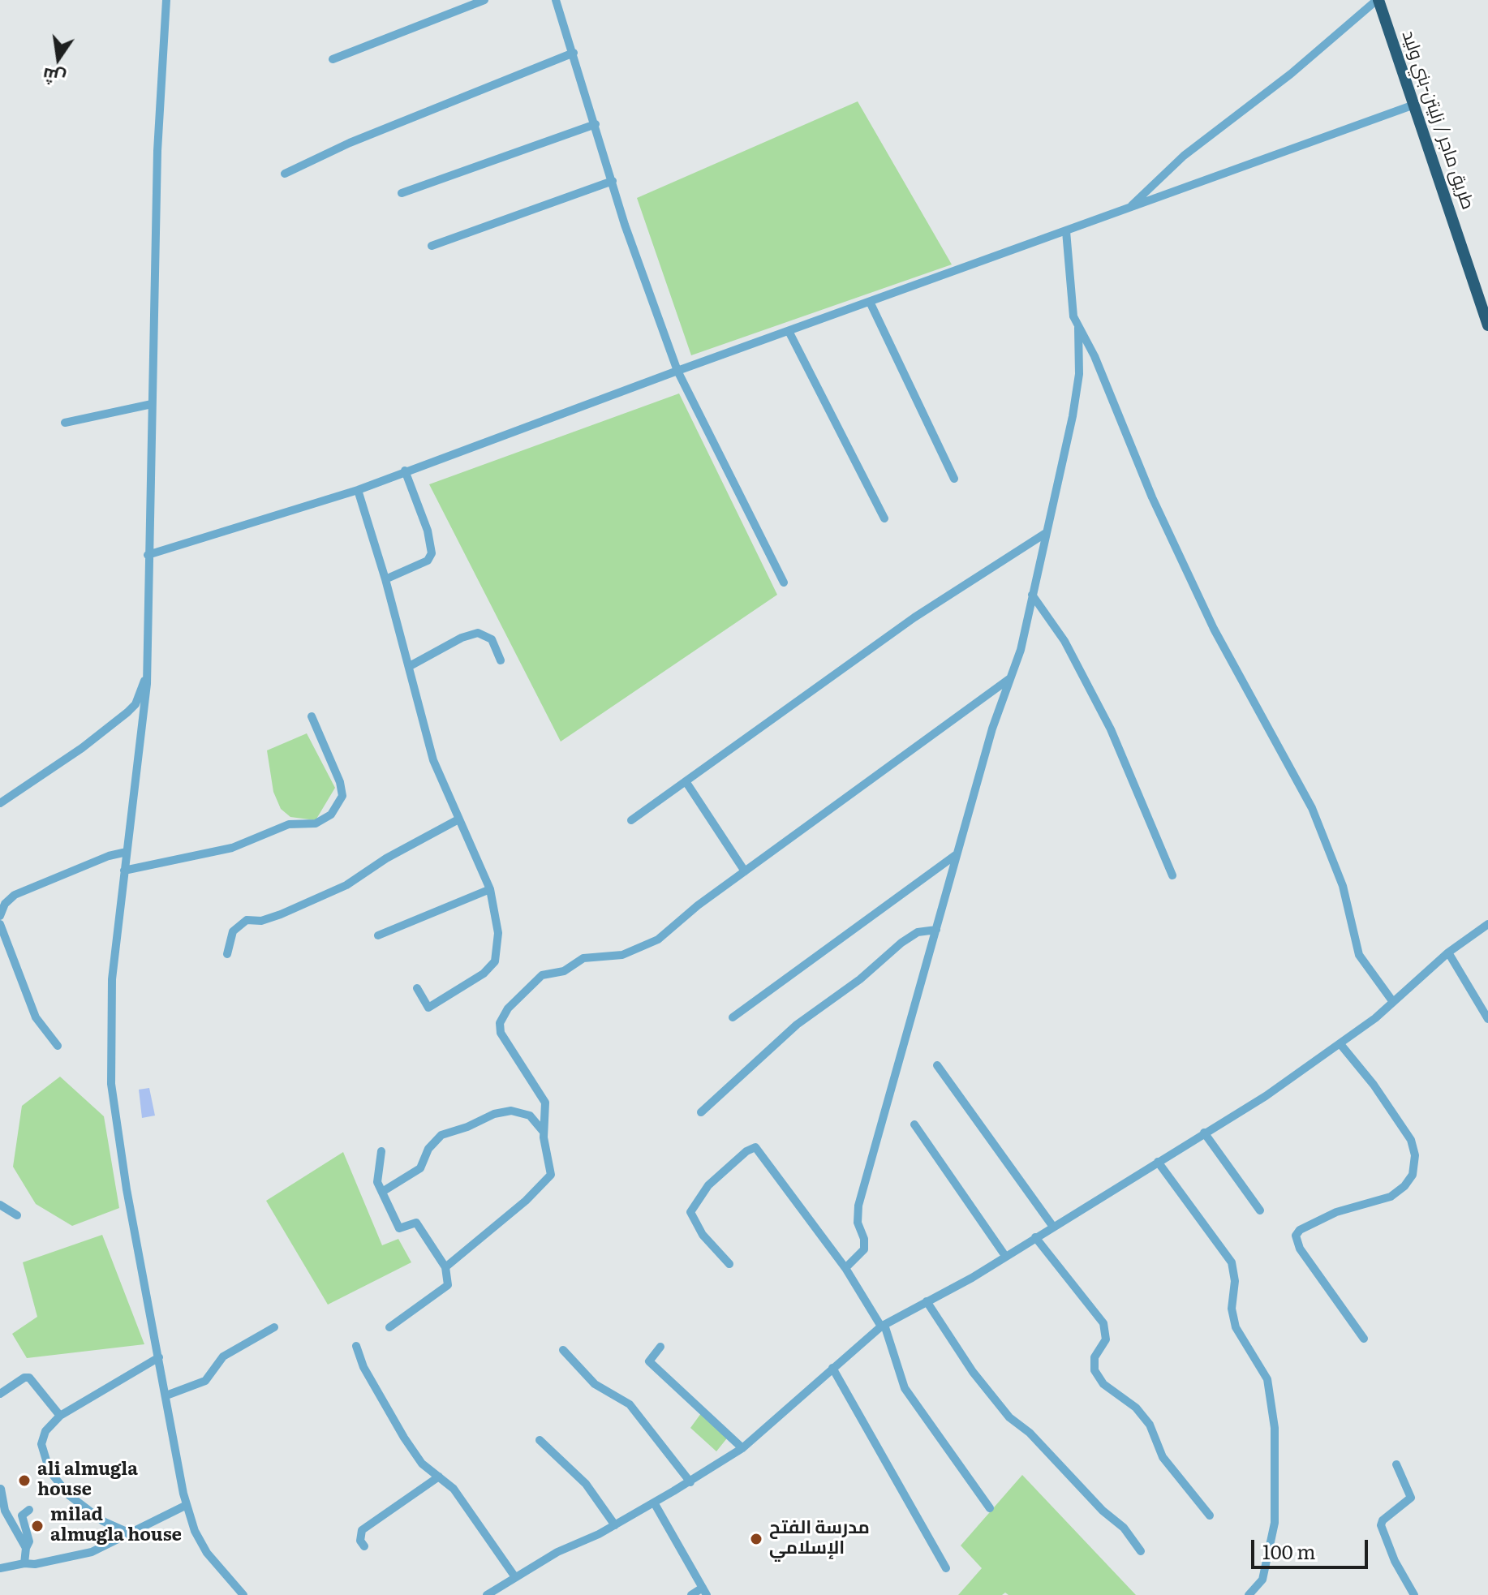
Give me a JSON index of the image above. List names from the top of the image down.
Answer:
{
  "streets": {
    "highway": ["طريق ماجر / زليتن-بني وليد"]
  },
  "places": ["ali almugla house", "milad almugla house", "مدرسة الفتح الإسلامي"],
  "scale_bar": "100 m",
  "north": "bottom"
}
